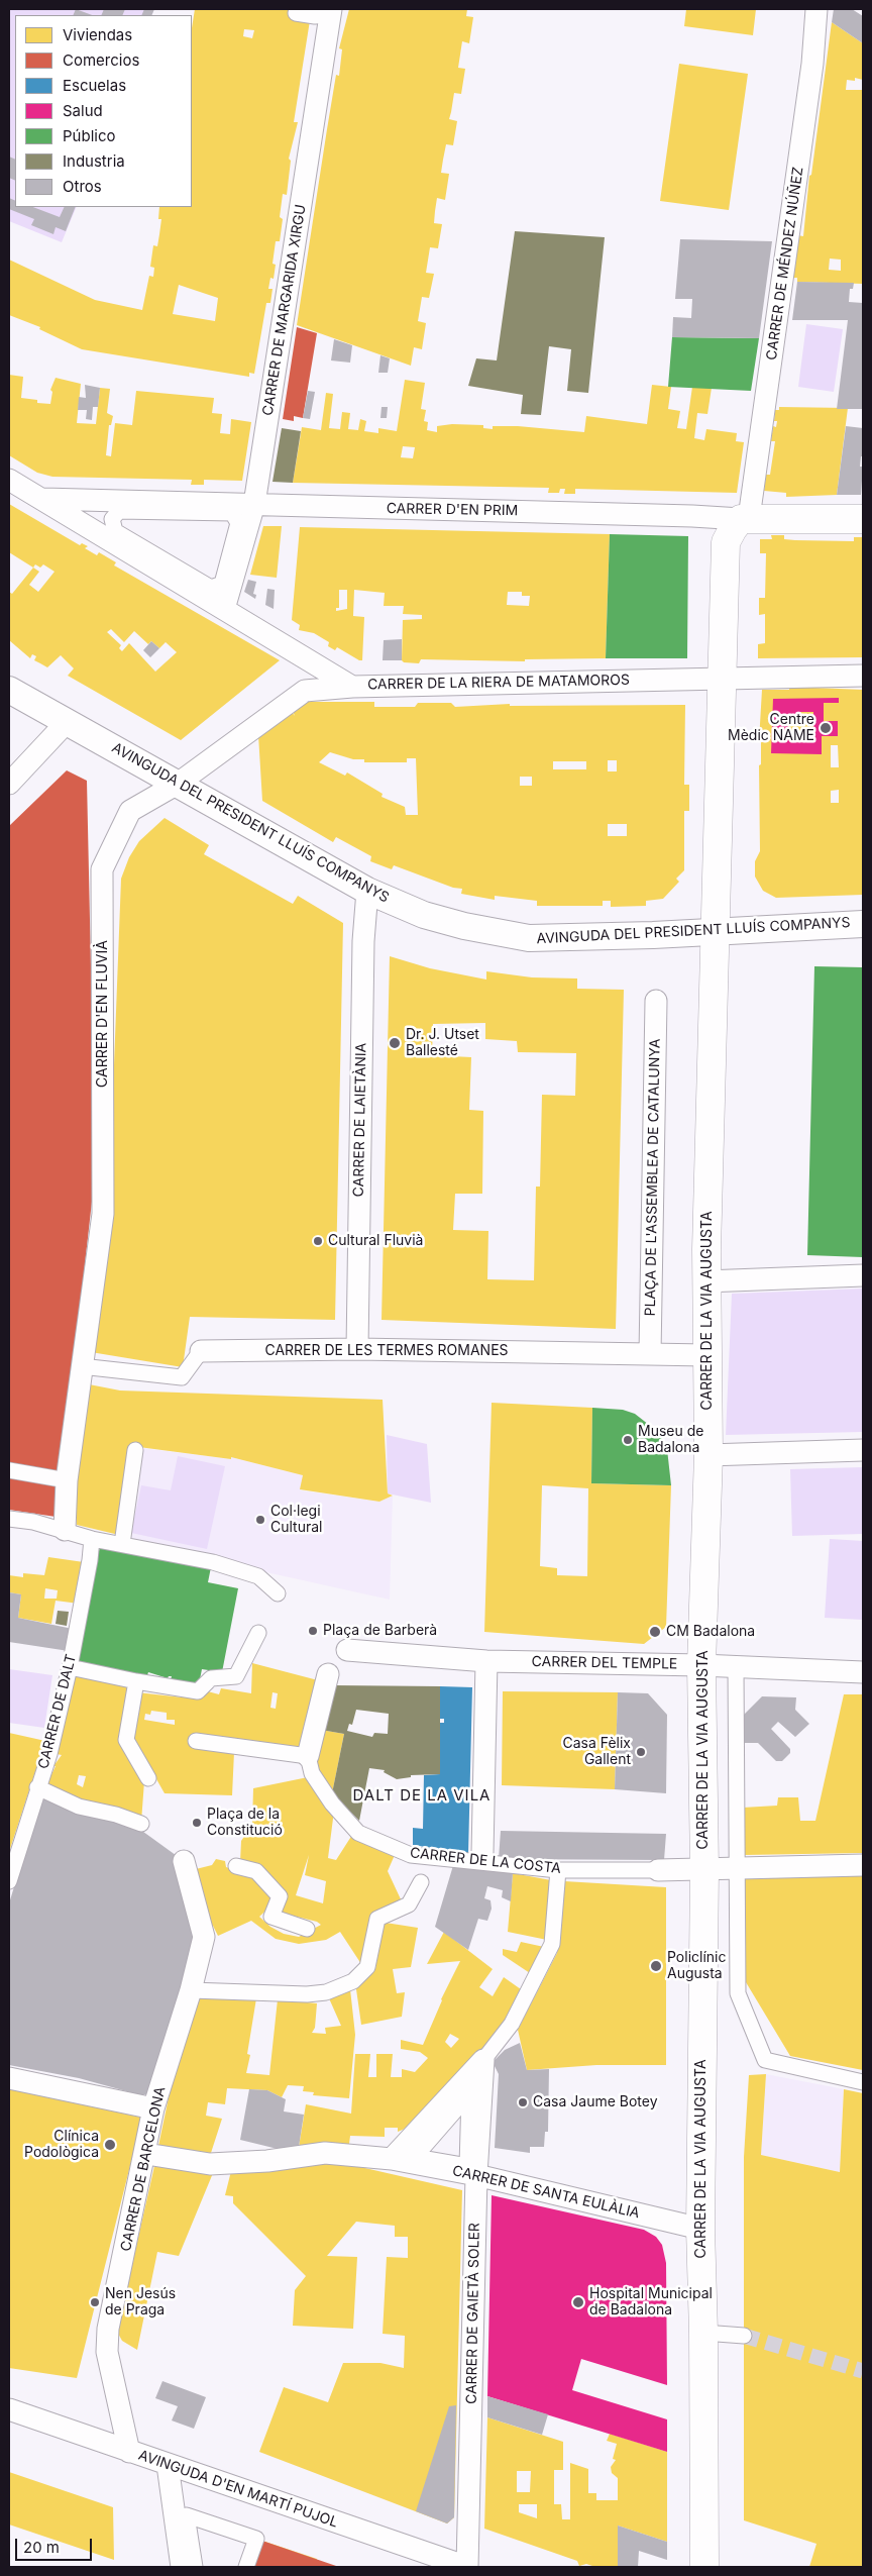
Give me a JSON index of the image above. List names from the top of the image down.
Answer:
{
  "streets": {
    "main road": ["CARRER D'EN PRIM", "CARRER DE LA VIA AUGUSTA"],
    "street": [
      "CARRER DE MÉNDEZ NÚÑEZ",
      "CARRER DE MARGARIDA XIRGU",
      "CARRER DE LA RIERA DE MATAMOROS",
      "AVINGUDA DEL PRESIDENT LLUÍS COMPANYS",
      "CARRER D'EN FLUVIÀ",
      "CARRER DE LAIETÀNIA",
      "PLAÇA DE L'ASSEMBLEA DE CATALUNYA",
      "CARRER DE LES TERMES ROMANES",
      "CARRER DEL TEMPLE",
      "CARRER DE DALT",
      "CARRER DE LA COSTA",
      "CARRER DE BARCELONA",
      "CARRER DE SANTA EULÀLIA",
      "CARRER DE GAIETÀ SOLER",
      "AVINGUDA D'EN MARTÍ PUJOL"
    ]
  },
  "crossings": [
    ["CARRER DE MÉNDEZ NÚÑEZ", "CARRER D'EN PRIM"],
    ["CARRER DE MÉNDEZ NÚÑEZ", "CARRER DE LA VIA AUGUSTA"],
    ["CARRER DE MARGARIDA XIRGU", "CARRER D'EN PRIM"],
    ["CARRER DE MARGARIDA XIRGU", "CARRER DE LA RIERA DE MATAMOROS"],
    ["CARRER D'EN PRIM", "CARRER DE LA RIERA DE MATAMOROS"],
    ["CARRER D'EN PRIM", "CARRER DE LA VIA AUGUSTA"],
    ["CARRER DE LA RIERA DE MATAMOROS", "CARRER D'EN FLUVIÀ"],
    ["CARRER DE LA RIERA DE MATAMOROS", "CARRER DE LA VIA AUGUSTA"],
    ["AVINGUDA DEL PRESIDENT LLUÍS COMPANYS", "CARRER D'EN FLUVIÀ"],
    ["AVINGUDA DEL PRESIDENT LLUÍS COMPANYS", "CARRER DE LAIETÀNIA"],
    ["AVINGUDA DEL PRESIDENT LLUÍS COMPANYS", "CARRER DE LA VIA AUGUSTA"],
    ["CARRER D'EN FLUVIÀ", "CARRER DE LES TERMES ROMANES"],
    ["CARRER DE LAIETÀNIA", "CARRER DE LES TERMES ROMANES"],
    ["PLAÇA DE L'ASSEMBLEA DE CATALUNYA", "CARRER DE LES TERMES ROMANES"],
    ["CARRER DE LA VIA AUGUSTA", "CARRER DE LES TERMES ROMANES"],
    ["CARRER DE LA VIA AUGUSTA", "CARRER DEL TEMPLE"],
    ["CARRER DE LA VIA AUGUSTA", "CARRER DE LA COSTA"],
    ["CARRER DE LA VIA AUGUSTA", "CARRER DE SANTA EULÀLIA"],
    ["CARRER DE BARCELONA", "CARRER DE SANTA EULÀLIA"],
    ["CARRER DE BARCELONA", "AVINGUDA D'EN MARTÍ PUJOL"],
    ["CARRER DE SANTA EULÀLIA", "CARRER DE GAIETÀ SOLER"],
    ["CARRER DE GAIETÀ SOLER", "AVINGUDA D'EN MARTÍ PUJOL"]
  ],
  "districts": ["DALT DE LA VILA"],
  "places": [
    "Centre Mèdic NAME",
    "Dr. J. Utset Ballesté",
    "Cultural Fluvià",
    "Museu de Badalona",
    "Col·legi Cultural",
    "Plaça de Barberà",
    "CM Badalona",
    "Casa Fèlix Gallent",
    "Plaça de la Constitució",
    "Policlínic Augusta",
    "Casa Jaume Botey",
    "Clínica Podològica",
    "Nen Jesús de Praga",
    "Hospital Municipal de Badalona"
  ],
  "legend": [
    "Viviendas",
    "Comercios",
    "Escuelas",
    "Salud",
    "Público",
    "Industria",
    "Otros"
  ],
  "scale_bar": "20 m"
}
